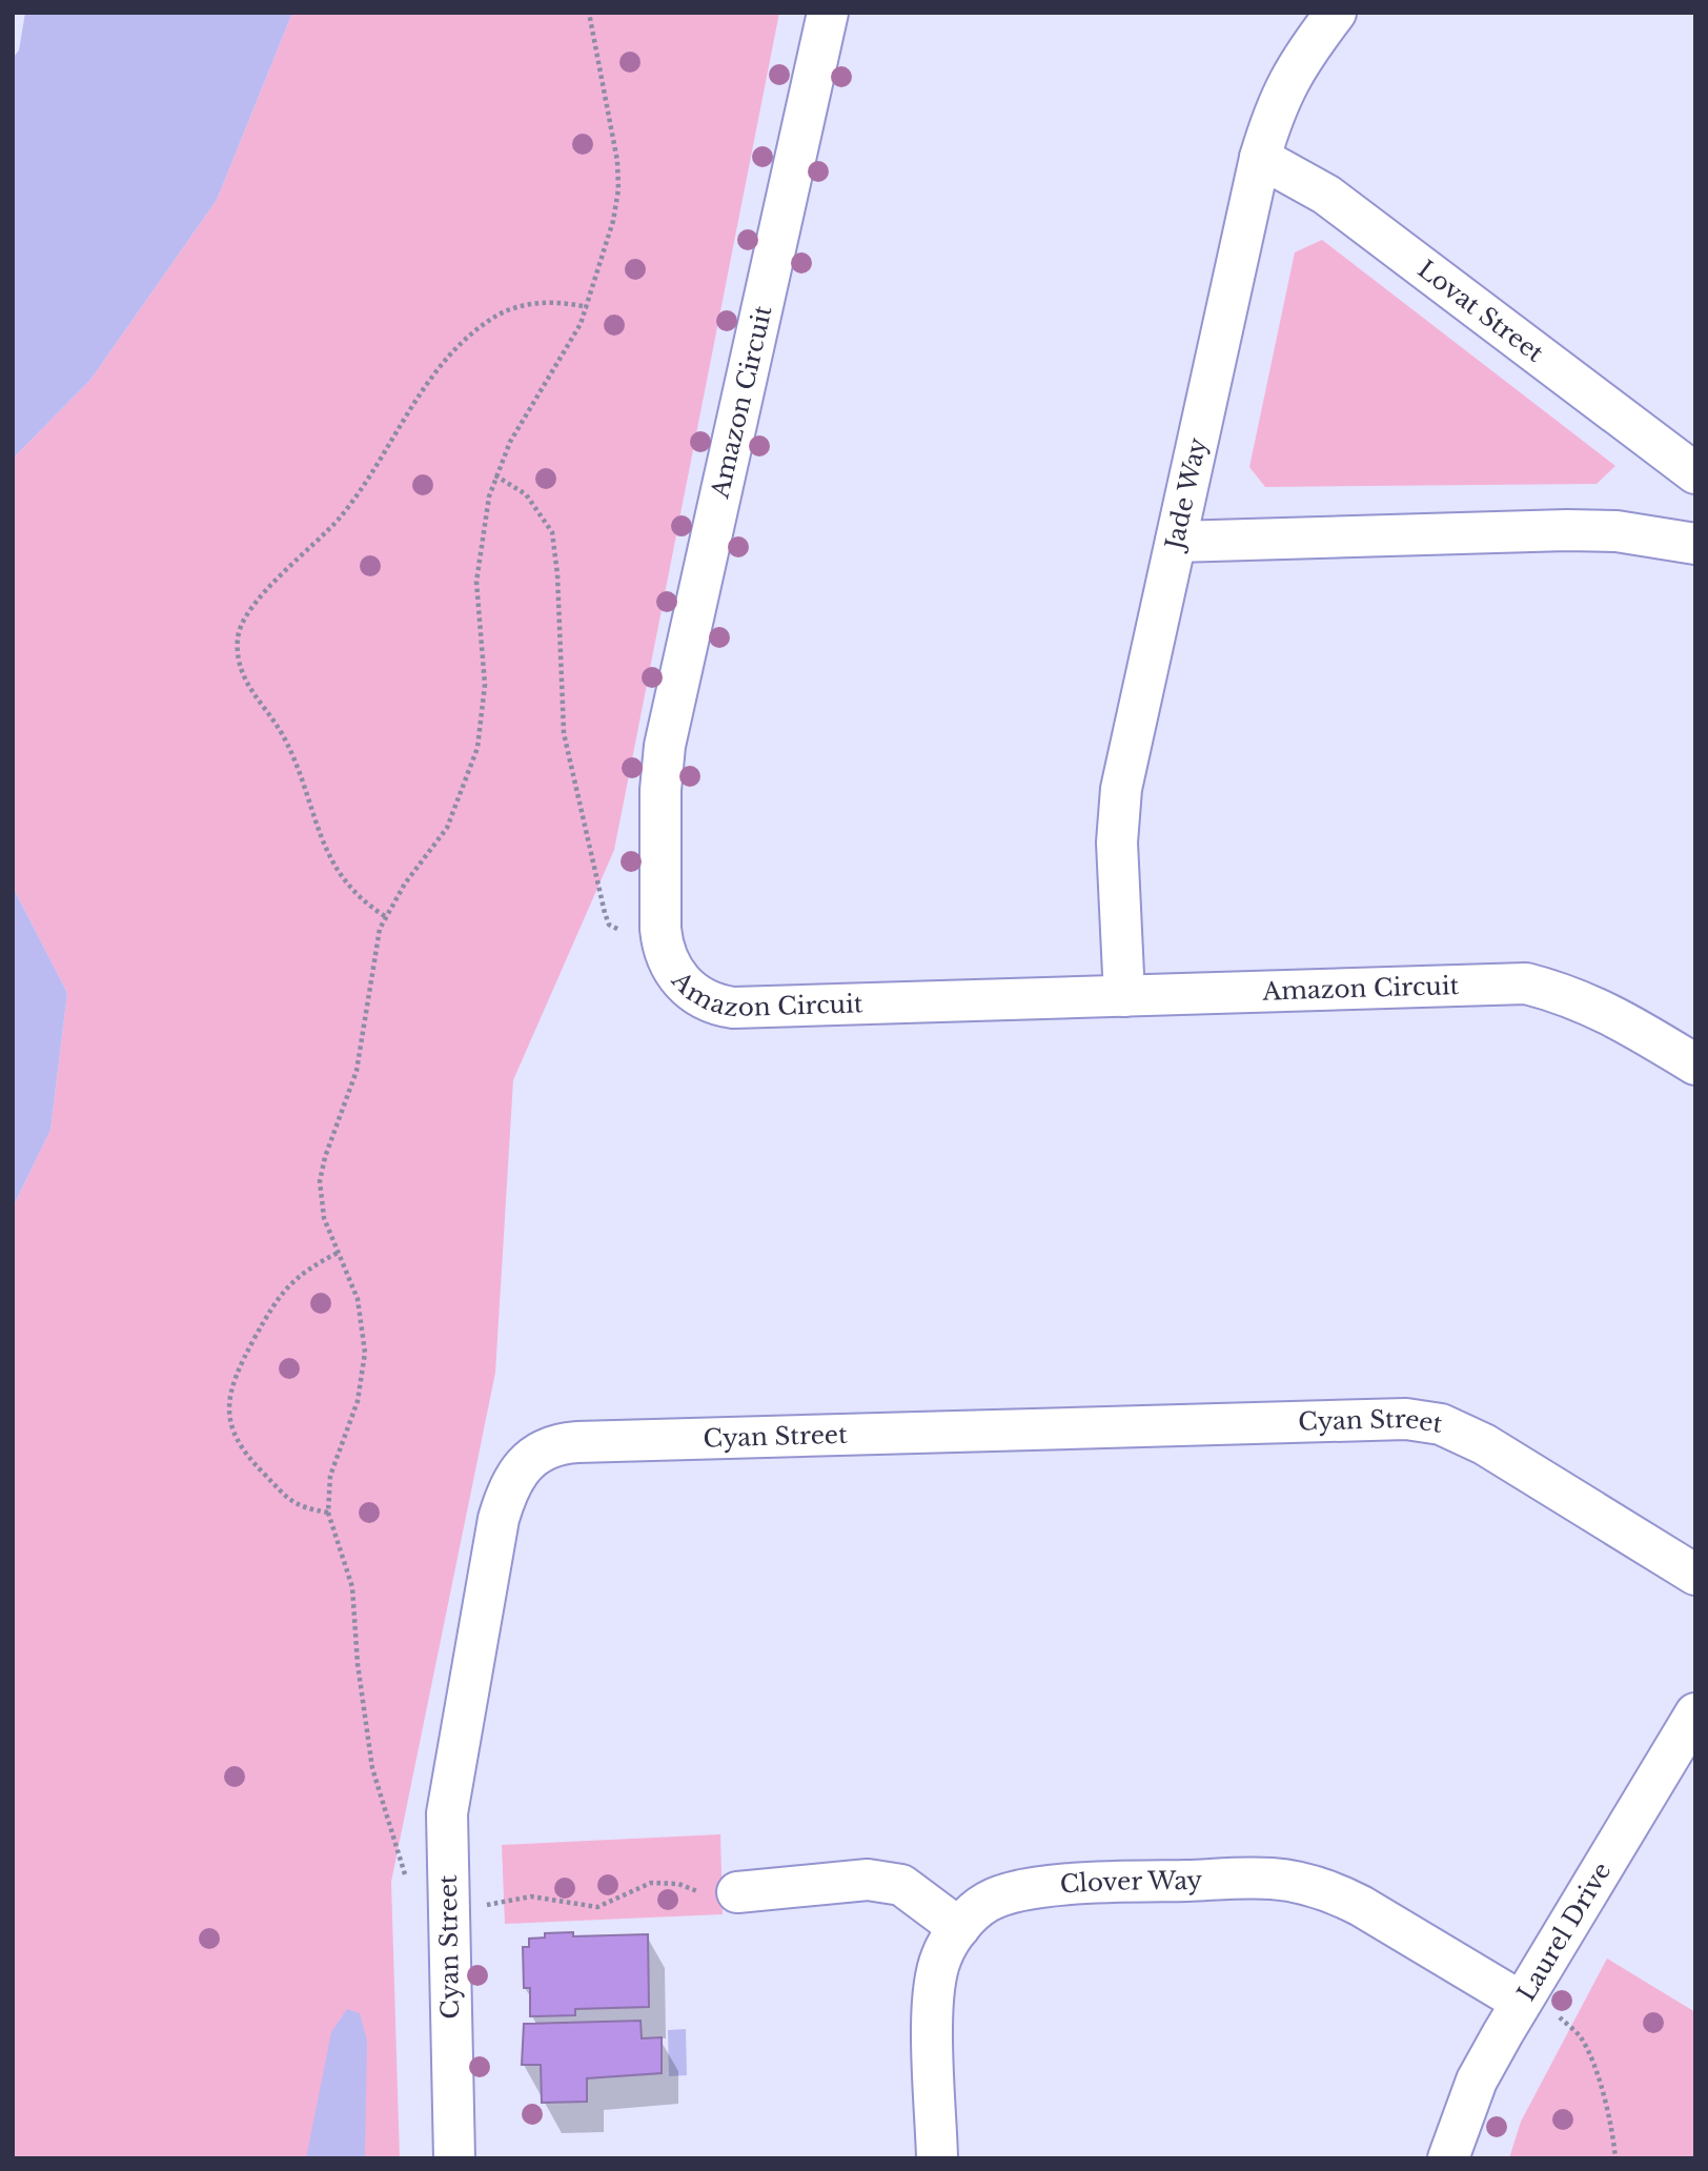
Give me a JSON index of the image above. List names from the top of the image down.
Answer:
{
  "streets": {
    "street": [
      "Lovat Street",
      "Amazon Circuit",
      "Jade Way",
      "Cyan Street",
      "Clover Way",
      "Laurel Drive"
    ]
  },
  "crossings": [
    ["Lovat Street", "Jade Way"],
    ["Amazon Circuit", "Jade Way"],
    ["Clover Way", "Laurel Drive"]
  ]
}
